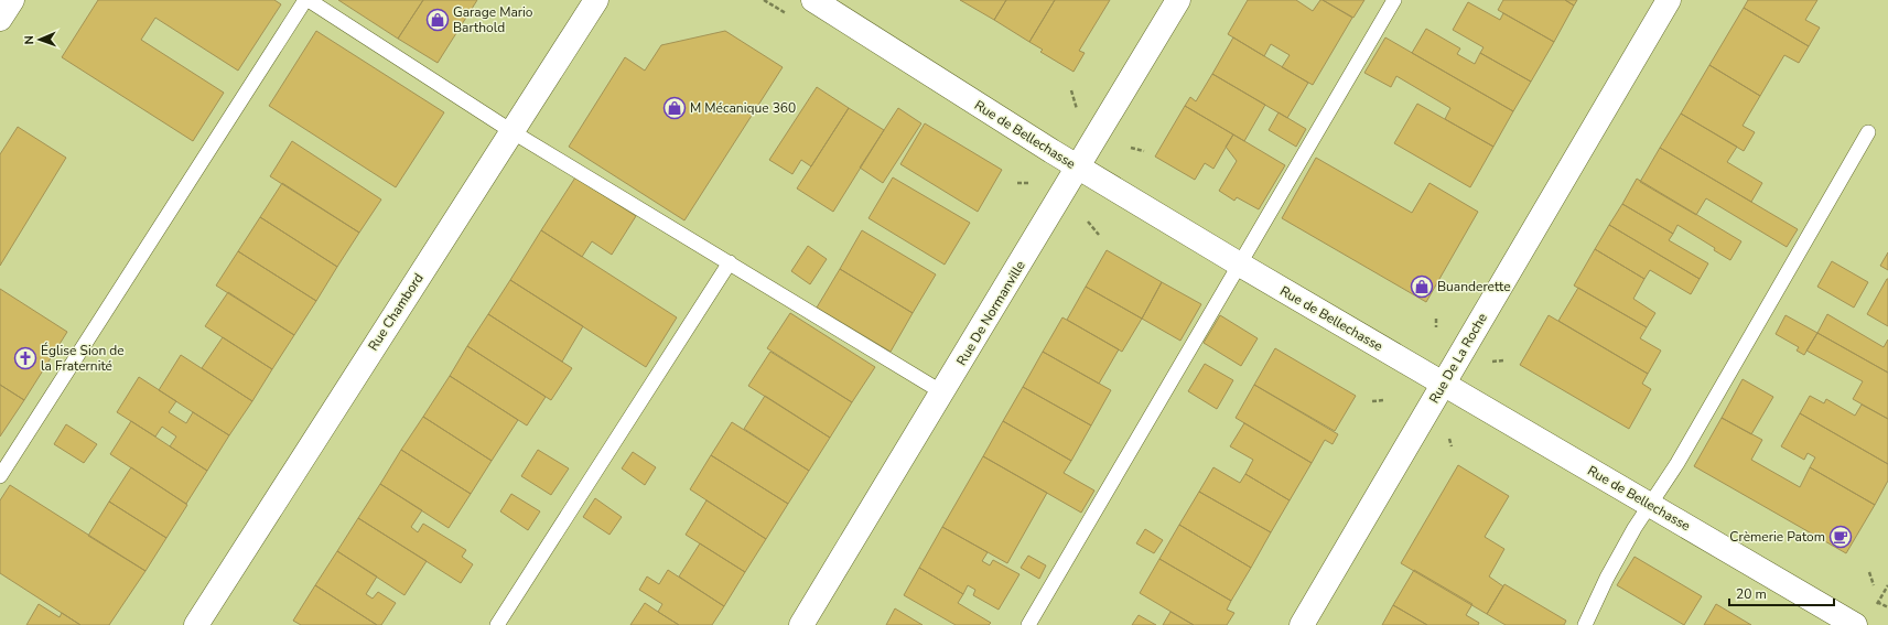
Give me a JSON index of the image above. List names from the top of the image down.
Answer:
{
  "streets": {
    "street": [
      "Rue de Bellechasse",
      "Rue Chambord",
      "Rue De Normanville",
      "Rue De La Roche"
    ]
  },
  "crossings": [
    ["Rue de Bellechasse", "Rue De Normanville"],
    ["Rue de Bellechasse", "Rue De La Roche"]
  ],
  "places": {
    "shop": ["Garage Mario Barthold", "M Mécanique 360", "Buanderette"],
    "church": ["Église Sion de la Fraternité"],
    "cafe": ["Crèmerie Patom"]
  },
  "scale_bar": "20 m",
  "north": "left"
}
